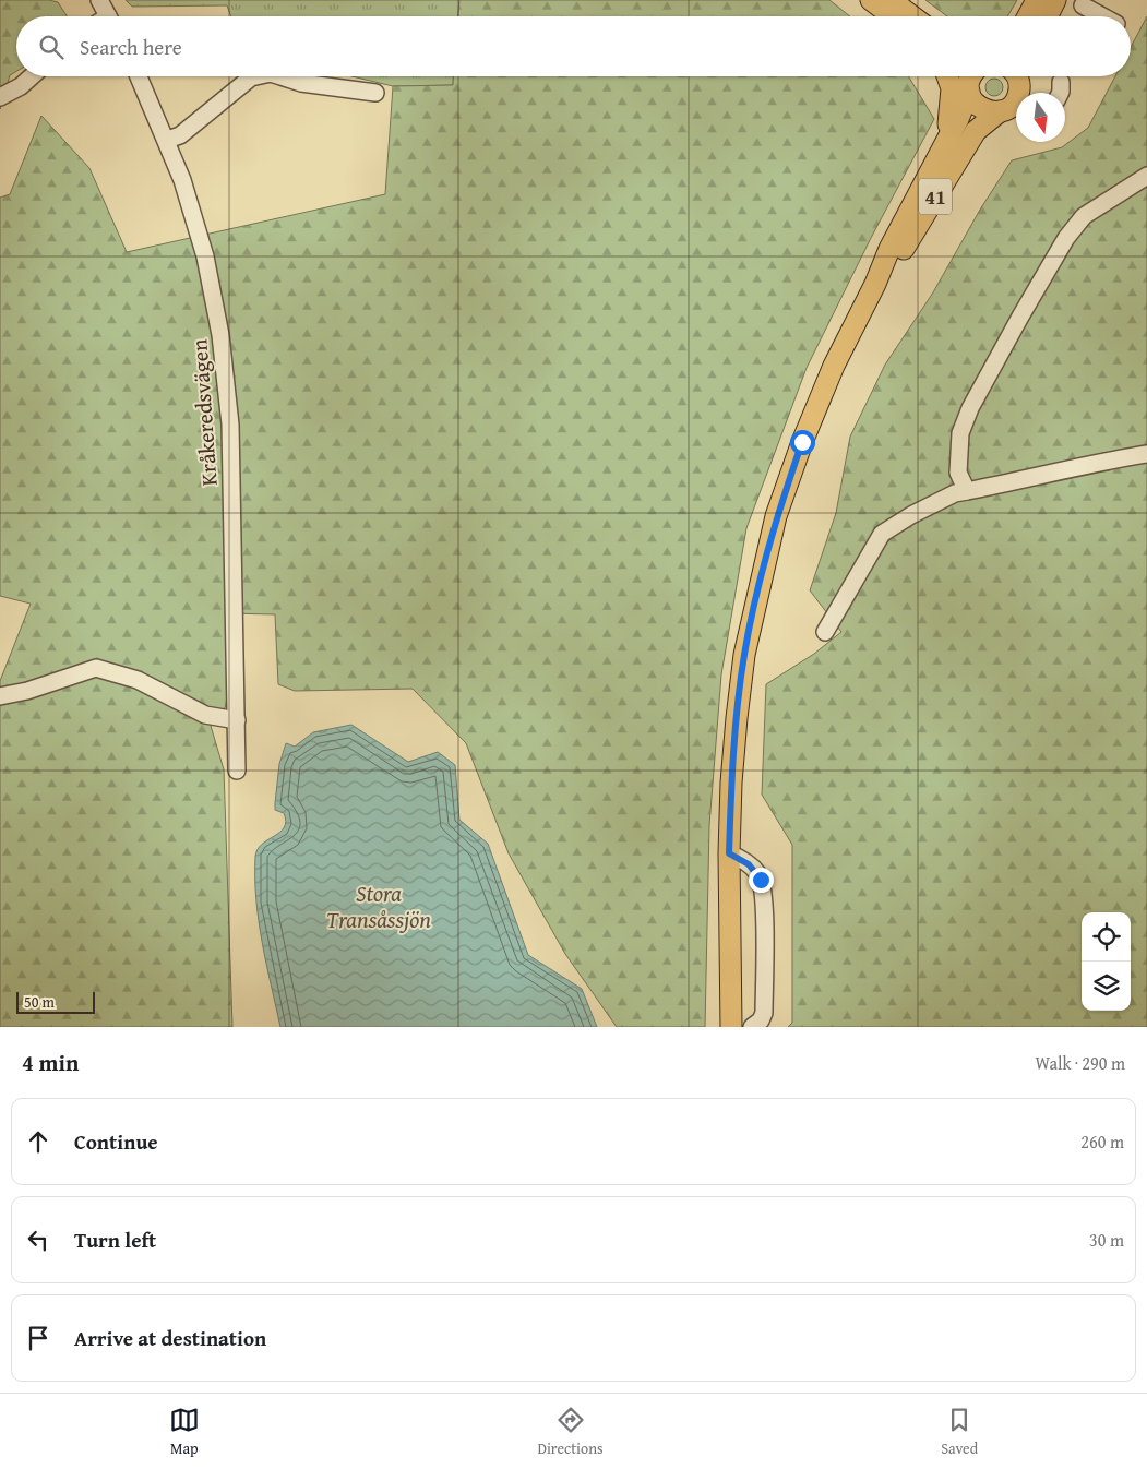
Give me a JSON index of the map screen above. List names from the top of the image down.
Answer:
{
  "streets": {
    "main road": ["41"],
    "street": ["Kråkeredsvägen"]
  },
  "water": ["Stora Transåssjön"],
  "scale_bar": "50 m",
  "north": "bottom",
  "page": {
    "search": "Search here",
    "scale": "50 m",
    "heading": ["4 min", "Walk · 290 m"],
    "list": [
      ["Continue", "260 m"],
      ["Turn left", "30 m"],
      "Arrive at destination"
    ],
    "nav": ["Map", "Directions", "Saved"]
  }
}
